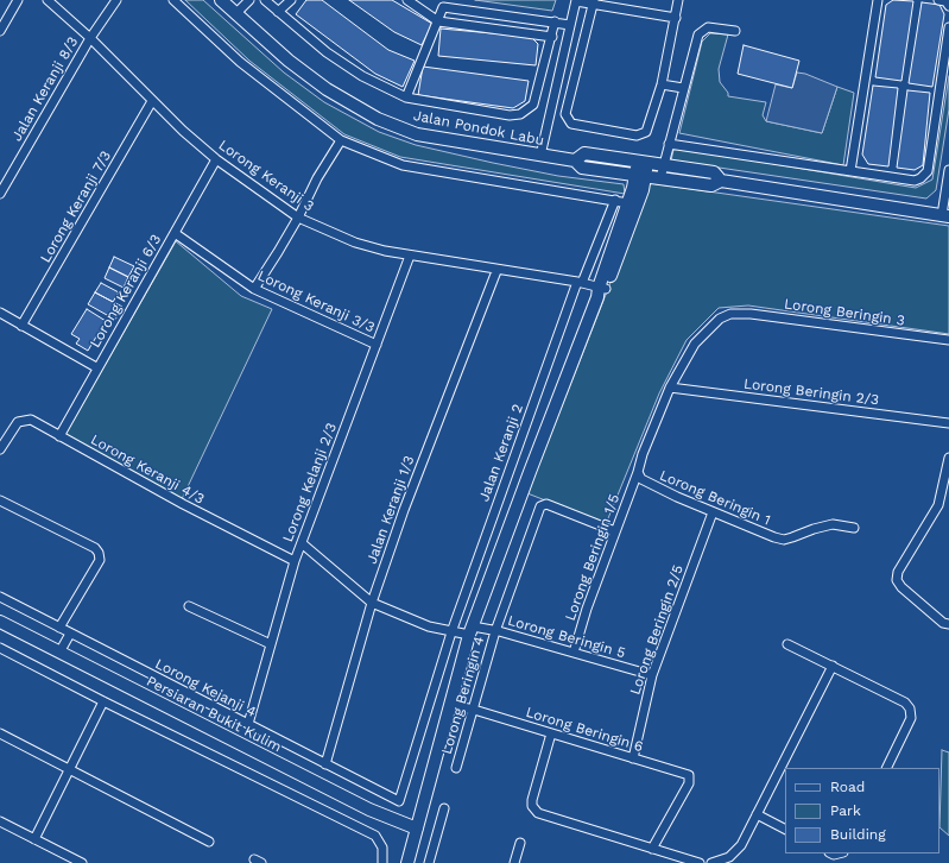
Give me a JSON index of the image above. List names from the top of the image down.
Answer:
{
  "streets": {
    "street": [
      "Jalan Keranji 8/3",
      "Jalan Pondok Labu",
      "Lorong Keranji 3",
      "Lorong Keranji 7/3",
      "Lorong Keranji 6/3",
      "Lorong Keranji 3/3",
      "Lorong Beringin 3",
      "Lorong Beringin 2/3",
      "Jalan Keranji 2",
      "Lorong Keranji 4/3",
      "Lorong Kelanji 2/3",
      "Lorong Beringin 1",
      "Jalan Keranji 1/3",
      "Lorong Beringin 1/5",
      "Lorong Beringin 2/5",
      "Lorong Beringin 5",
      "Lorong Kejanji 4",
      "Lorong Beringin 4",
      "Persiaran Bukit Kulim",
      "Lorong Beringin 6"
    ]
  },
  "crossings": [
    ["Jalan Keranji 8/3", "Lorong Keranji 3"],
    ["Lorong Keranji 3", "Lorong Keranji 7/3"],
    ["Lorong Keranji 3", "Lorong Keranji 6/3"],
    ["Lorong Keranji 3", "Jalan Keranji 2"],
    ["Lorong Keranji 3", "Lorong Kelanji 2/3"],
    ["Lorong Keranji 3", "Jalan Keranji 1/3"],
    ["Lorong Keranji 6/3", "Lorong Keranji 3/3"],
    ["Lorong Keranji 6/3", "Lorong Keranji 4/3"],
    ["Lorong Keranji 3/3", "Lorong Kelanji 2/3"],
    ["Lorong Beringin 3", "Lorong Beringin 1/5"],
    ["Lorong Beringin 2/3", "Lorong Beringin 1/5"],
    ["Jalan Keranji 2", "Lorong Beringin 5"],
    ["Jalan Keranji 2", "Lorong Kejanji 4"],
    ["Lorong Keranji 4/3", "Lorong Kelanji 2/3"],
    ["Lorong Kelanji 2/3", "Lorong Beringin 5"],
    ["Lorong Kelanji 2/3", "Lorong Kejanji 4"],
    ["Lorong Beringin 1", "Lorong Beringin 1/5"],
    ["Lorong Beringin 1", "Lorong Beringin 2/5"],
    ["Jalan Keranji 1/3", "Lorong Beringin 5"],
    ["Jalan Keranji 1/3", "Lorong Kejanji 4"],
    ["Lorong Beringin 1/5", "Lorong Beringin 5"],
    ["Lorong Beringin 1/5", "Lorong Beringin 4"],
    ["Lorong Beringin 2/5", "Lorong Beringin 5"],
    ["Lorong Beringin 2/5", "Lorong Beringin 6"],
    ["Lorong Beringin 5", "Lorong Beringin 4"],
    ["Lorong Beringin 4", "Lorong Beringin 6"]
  ],
  "legend": ["Road", "Park", "Building"]
}
